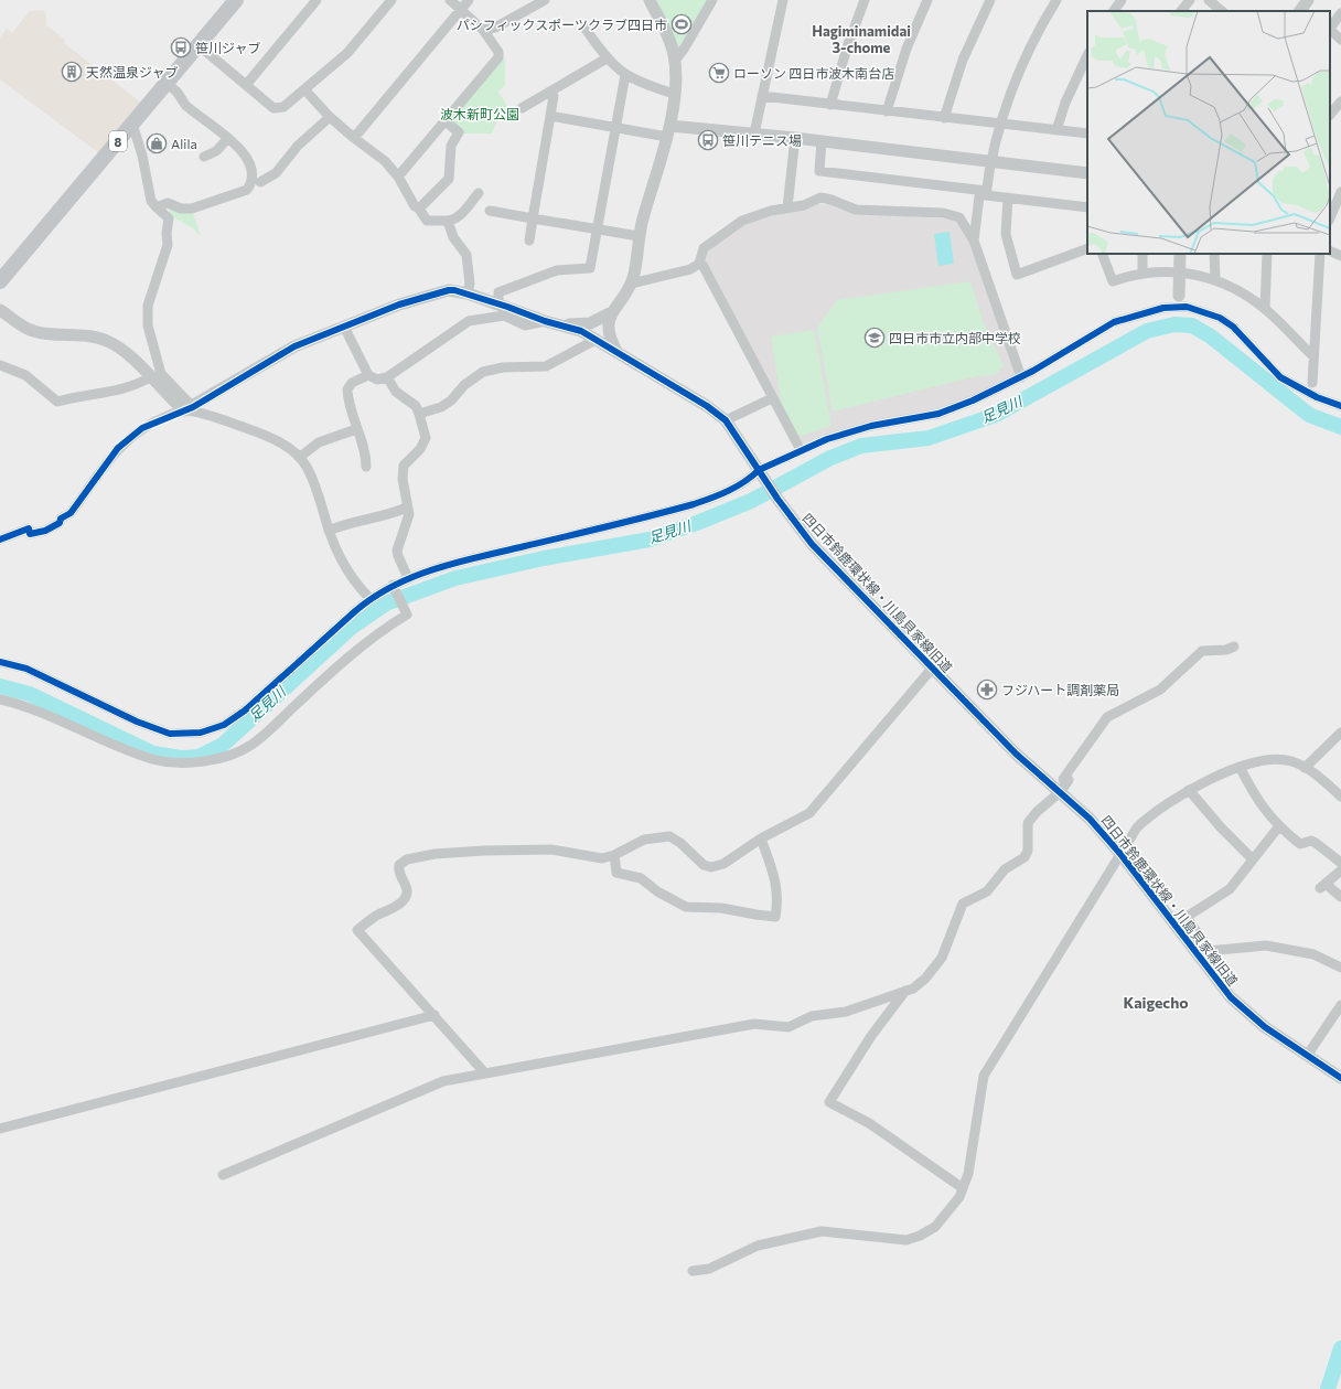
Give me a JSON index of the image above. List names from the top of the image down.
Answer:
{
  "streets": {
    "main road": ["8"],
    "street": ["四日市鈴鹿環状線・川島貝家線旧道"]
  },
  "districts": ["Hagiminamidai 3-chome", "Kaigecho"],
  "water": ["足見川"],
  "parks": ["波木新町公園"],
  "places": {
    "sports": ["パシフィックスポーツクラブ四日市"],
    "bus stop": ["笹川ジャブ", "笹川テニス場"],
    "building": ["天然温泉ジャブ"],
    "supermarket": ["ローソン 四日市波木南台店"],
    "shop": ["Alila"],
    "school or university": ["四日市市立内部中学校"],
    "pharmacy": ["フジハート調剤薬局"]
  }
}
